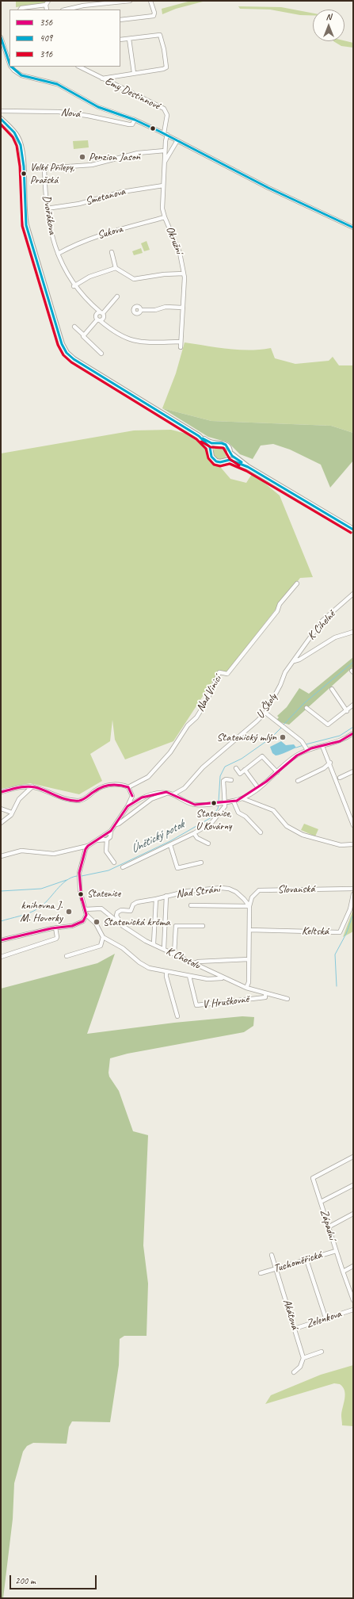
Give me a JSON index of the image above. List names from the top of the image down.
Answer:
{
  "streets": {
    "street": [
      "Emy Destinnové",
      "Nová",
      "Smetanova",
      "Dvořákova",
      "Sukova",
      "Okružní",
      "K Cihelně",
      "Nad Vinicí",
      "U Školy",
      "Slovanská",
      "Nad Strání",
      "Keltská",
      "K Chotolu",
      "V Hruškovně",
      "Západní",
      "Tuchoměřická",
      "Akátová",
      "Zelenkova"
    ]
  },
  "crossings": [
    ["Emy Destinnové", "Okružní"],
    ["Smetanova", "Dvořákova"],
    ["Smetanova", "Okružní"],
    ["Dvořákova", "Sukova"],
    ["Dvořákova", "Okružní"],
    ["Sukova", "Okružní"],
    ["K Cihelně", "U Školy"],
    ["Slovanská", "Nad Strání"],
    ["Slovanská", "Keltská"],
    ["Slovanská", "K Chotolu"],
    ["Nad Strání", "Keltská"],
    ["Nad Strání", "K Chotolu"],
    ["Keltská", "K Chotolu"],
    ["K Chotolu", "V Hruškovně"],
    ["Západní", "Tuchoměřická"],
    ["Tuchoměřická", "Akátová"],
    ["Akátová", "Zelenkova"]
  ],
  "water": ["Únětický potok"],
  "places": [
    "Penzion Jasoň",
    "Velké Přílepy, Pražská",
    "Statenický mlýn",
    "Statenice, U Kovárny",
    "Statenice",
    "knihovna J. M. Hovorky",
    "Statenická krčma"
  ],
  "lines": ["transit line 409", "transit line 316", "transit line 356"],
  "legend": ["356", "409", "316"],
  "scale_bar": "200 m",
  "north": "top"
}
